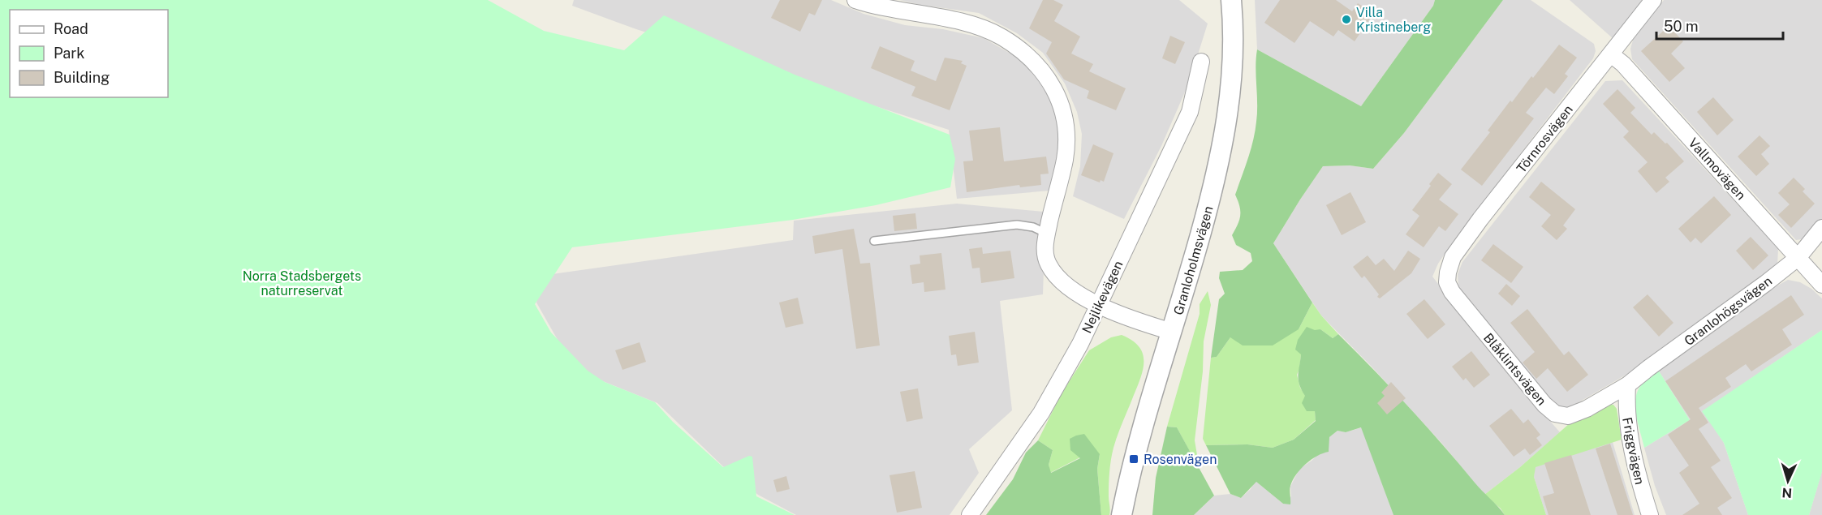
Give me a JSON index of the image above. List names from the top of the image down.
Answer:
{
  "streets": {
    "street": [
      "Törnrosvägen",
      "Vallmovägen",
      "Granloholmsvägen",
      "Nejlikevägen",
      "Granlohögsvägen",
      "Blåklintsvägen",
      "Friggvägen"
    ]
  },
  "crossings": [
    ["Törnrosvägen", "Vallmovägen"],
    ["Törnrosvägen", "Blåklintsvägen"],
    ["Vallmovägen", "Granlohögsvägen"],
    ["Granlohögsvägen", "Blåklintsvägen"],
    ["Granlohögsvägen", "Friggvägen"],
    ["Blåklintsvägen", "Friggvägen"]
  ],
  "parks": ["Norra Stadsbergets naturreservat"],
  "places": {
    "other": ["Villa Kristineberg"],
    "transit": ["Rosenvägen"]
  },
  "legend": ["Road", "Park", "Building"],
  "scale_bar": "50 m",
  "north": "bottom"
}
